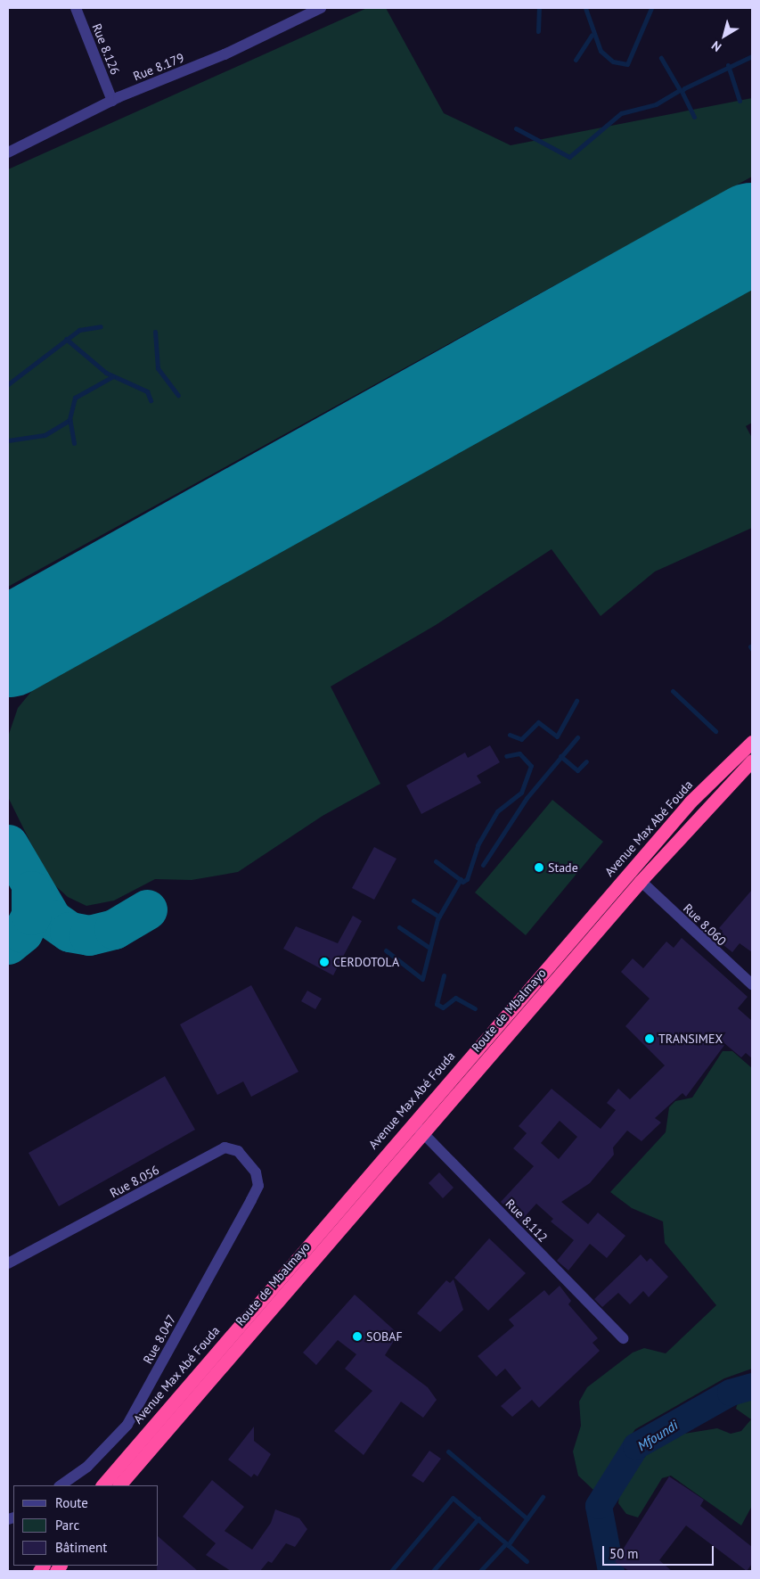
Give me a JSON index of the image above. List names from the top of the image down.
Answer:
{
  "streets": {
    "highway": ["Avenue Max Abé Fouda", "Route de Mbalmayo"],
    "street": [
      "Rue 8.126",
      "Rue 8.179",
      "Rue 8.060",
      "Rue 8.056",
      "Rue 8.112",
      "Rue 8.047"
    ]
  },
  "crossings": [
    ["Rue 8.126", "Rue 8.179"],
    ["Avenue Max Abé Fouda", "Rue 8.112"],
    ["Rue 8.060", "Route de Mbalmayo"],
    ["Route de Mbalmayo", "Rue 8.112"],
    ["Rue 8.056", "Rue 8.047"]
  ],
  "water": ["Mfoundi"],
  "places": [
    "Stade",
    "CERDOTOLA",
    "TRANSIMEX",
    "SOBAF"
  ],
  "legend": ["Route", "Parc", "Bâtiment"],
  "scale_bar": "50 m",
  "north": "bottom left"
}
